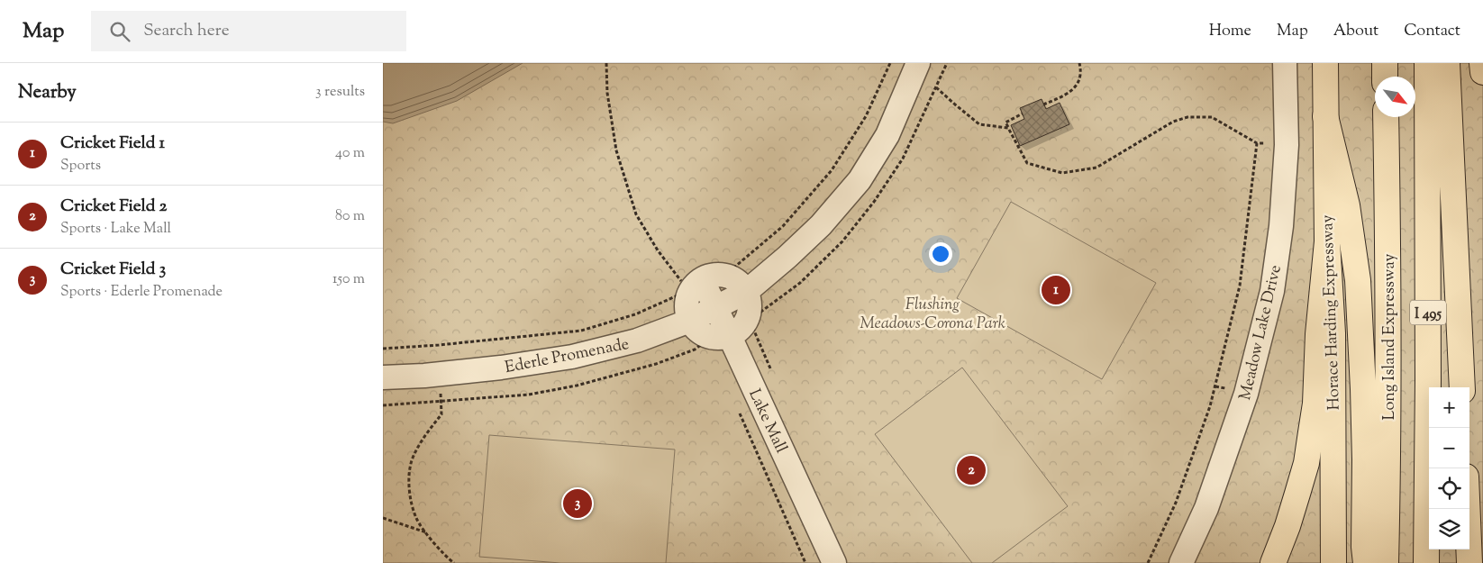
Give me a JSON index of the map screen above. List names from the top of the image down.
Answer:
{
  "streets": {
    "main road": ["Horace Harding Expressway", "I 495", "Long Island Expressway"],
    "street": ["Meadow Lake Drive", "Ederle Promenade", "Lake Mall"]
  },
  "crossings": [
    ["Ederle Promenade", "Lake Mall"]
  ],
  "parks": ["Flushing Meadows-Corona Park"],
  "north": "bottom right",
  "page": {
    "header": "Map",
    "search": "Search here",
    "nav": [
      "Home",
      "Map",
      "About",
      "Contact"
    ],
    "heading": ["Nearby", "3 results"],
    "list": [
      {
        "mark": "1",
        "name": "Cricket Field 1",
        "note": "Sports",
        "value": "40 m"
      },
      {
        "mark": "2",
        "name": "Cricket Field 2",
        "note": "Sports · Lake Mall",
        "value": "80 m"
      },
      {
        "mark": "3",
        "name": "Cricket Field 3",
        "note": "Sports · Ederle Promenade",
        "value": "150 m"
      }
    ],
    "pins": ["1", "2", "3"],
    "map_buttons": ["+", "−"]
  }
}
